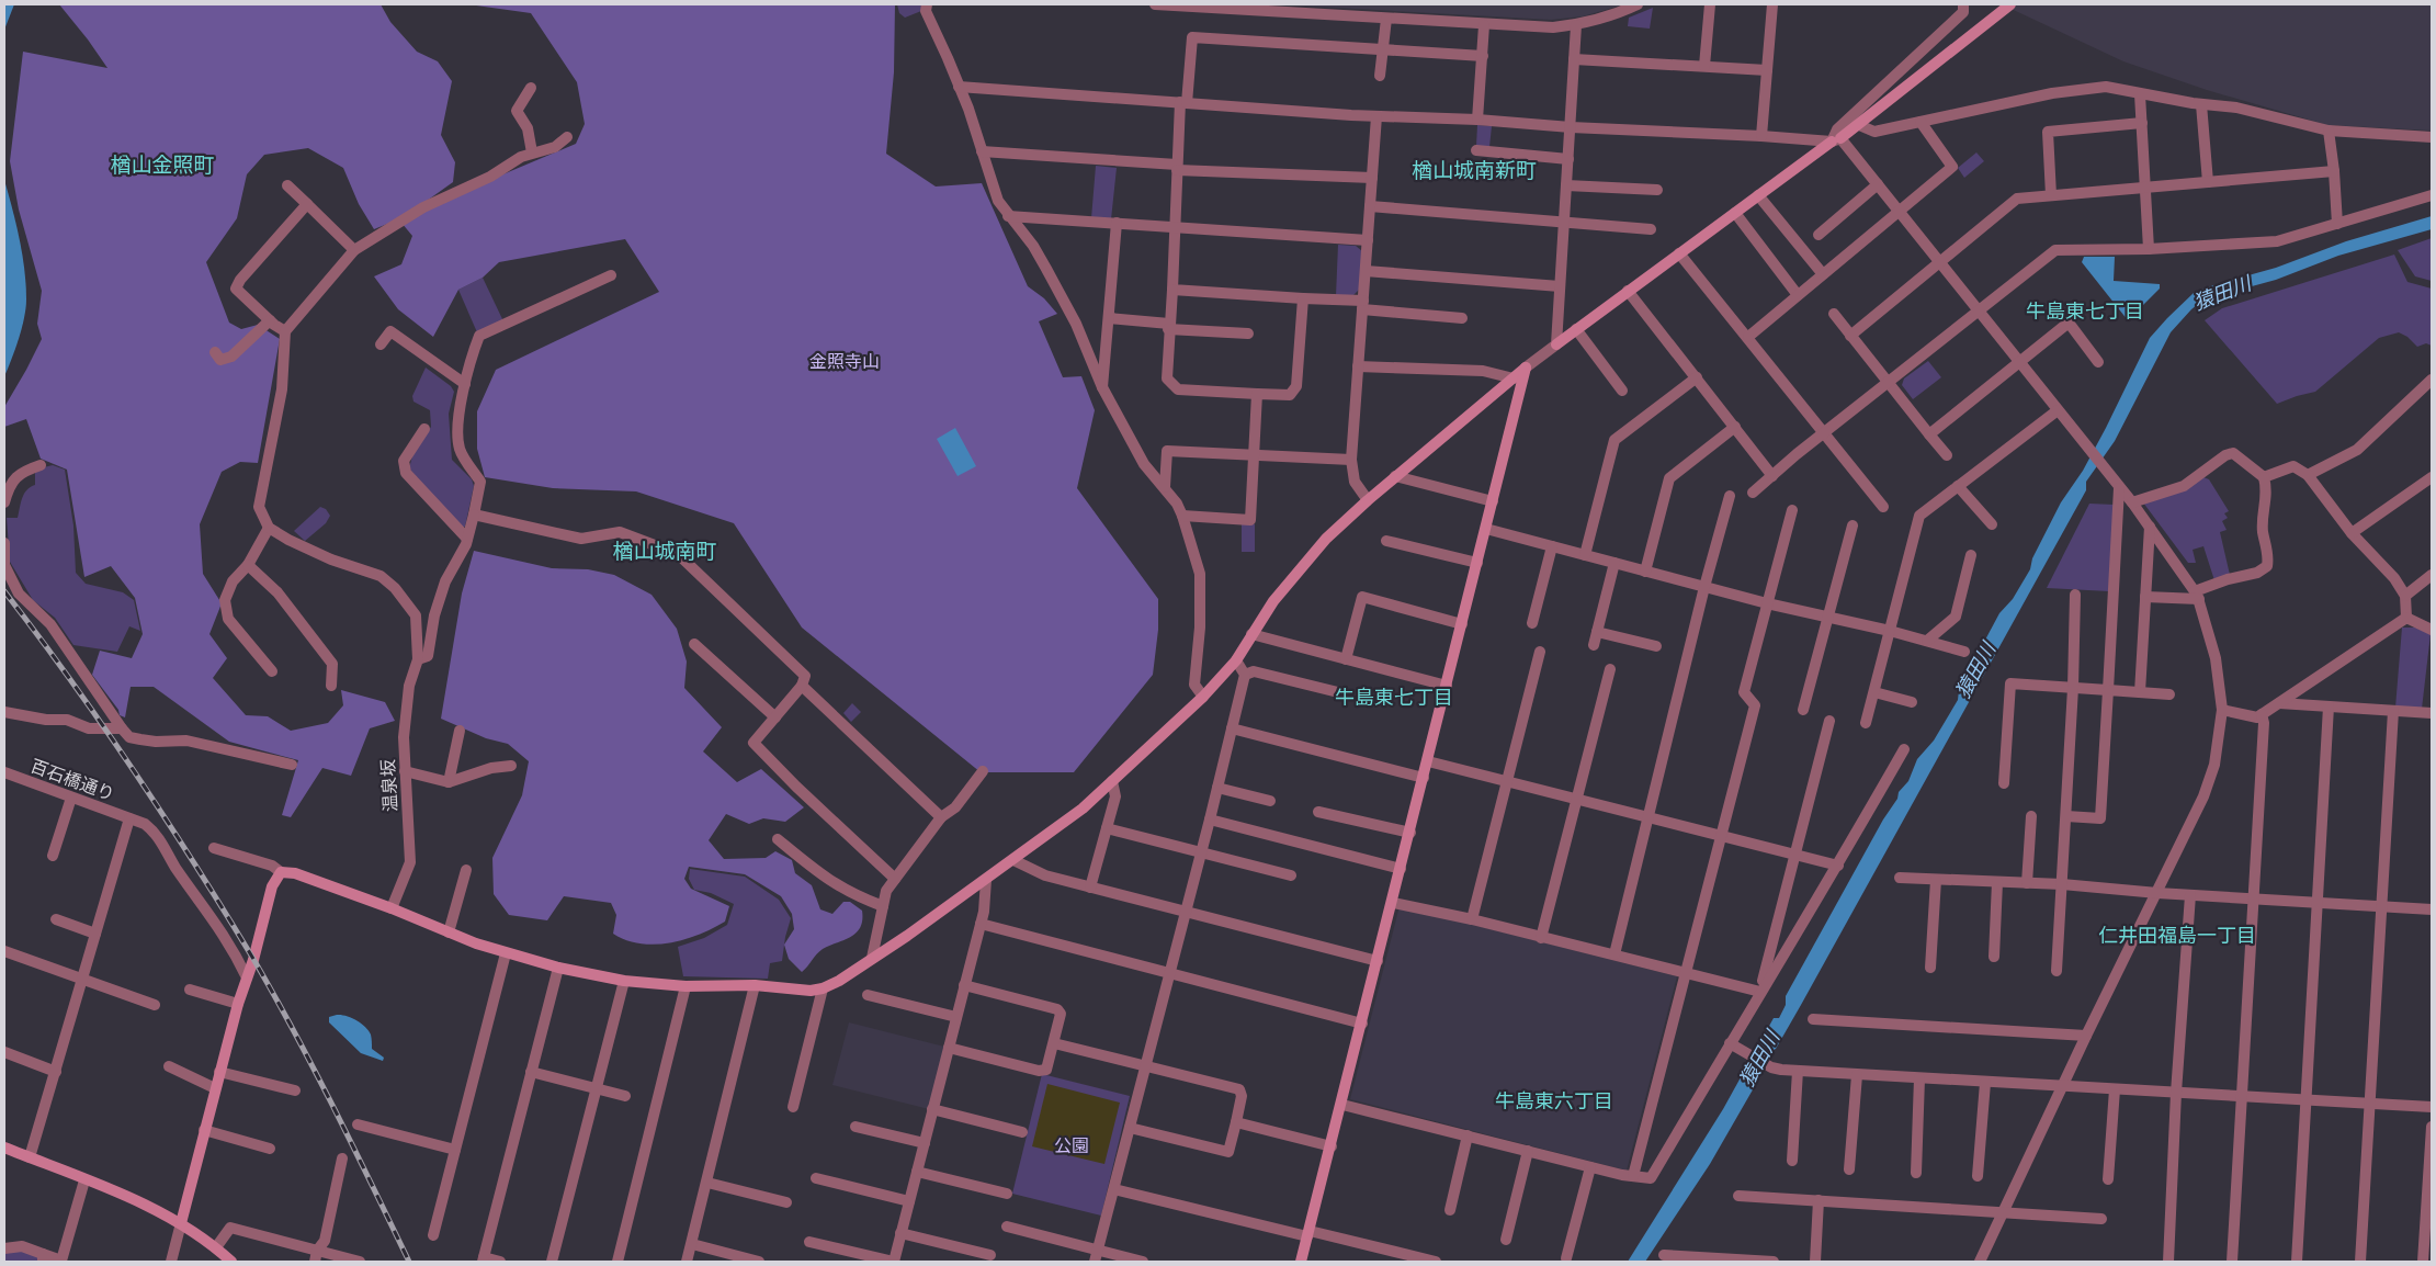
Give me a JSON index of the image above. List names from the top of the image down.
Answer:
{
  "streets": {
    "street": ["百石橋通り", "温泉坂"]
  },
  "districts": [
    "楢山金照町",
    "楢山城南新町",
    "牛島東七丁目",
    "楢山城南町",
    "牛島東七丁目",
    "仁井田福島一丁目",
    "牛島東六丁目"
  ],
  "water": ["猿田川"],
  "parks": ["金照寺山", "公園"]
}
